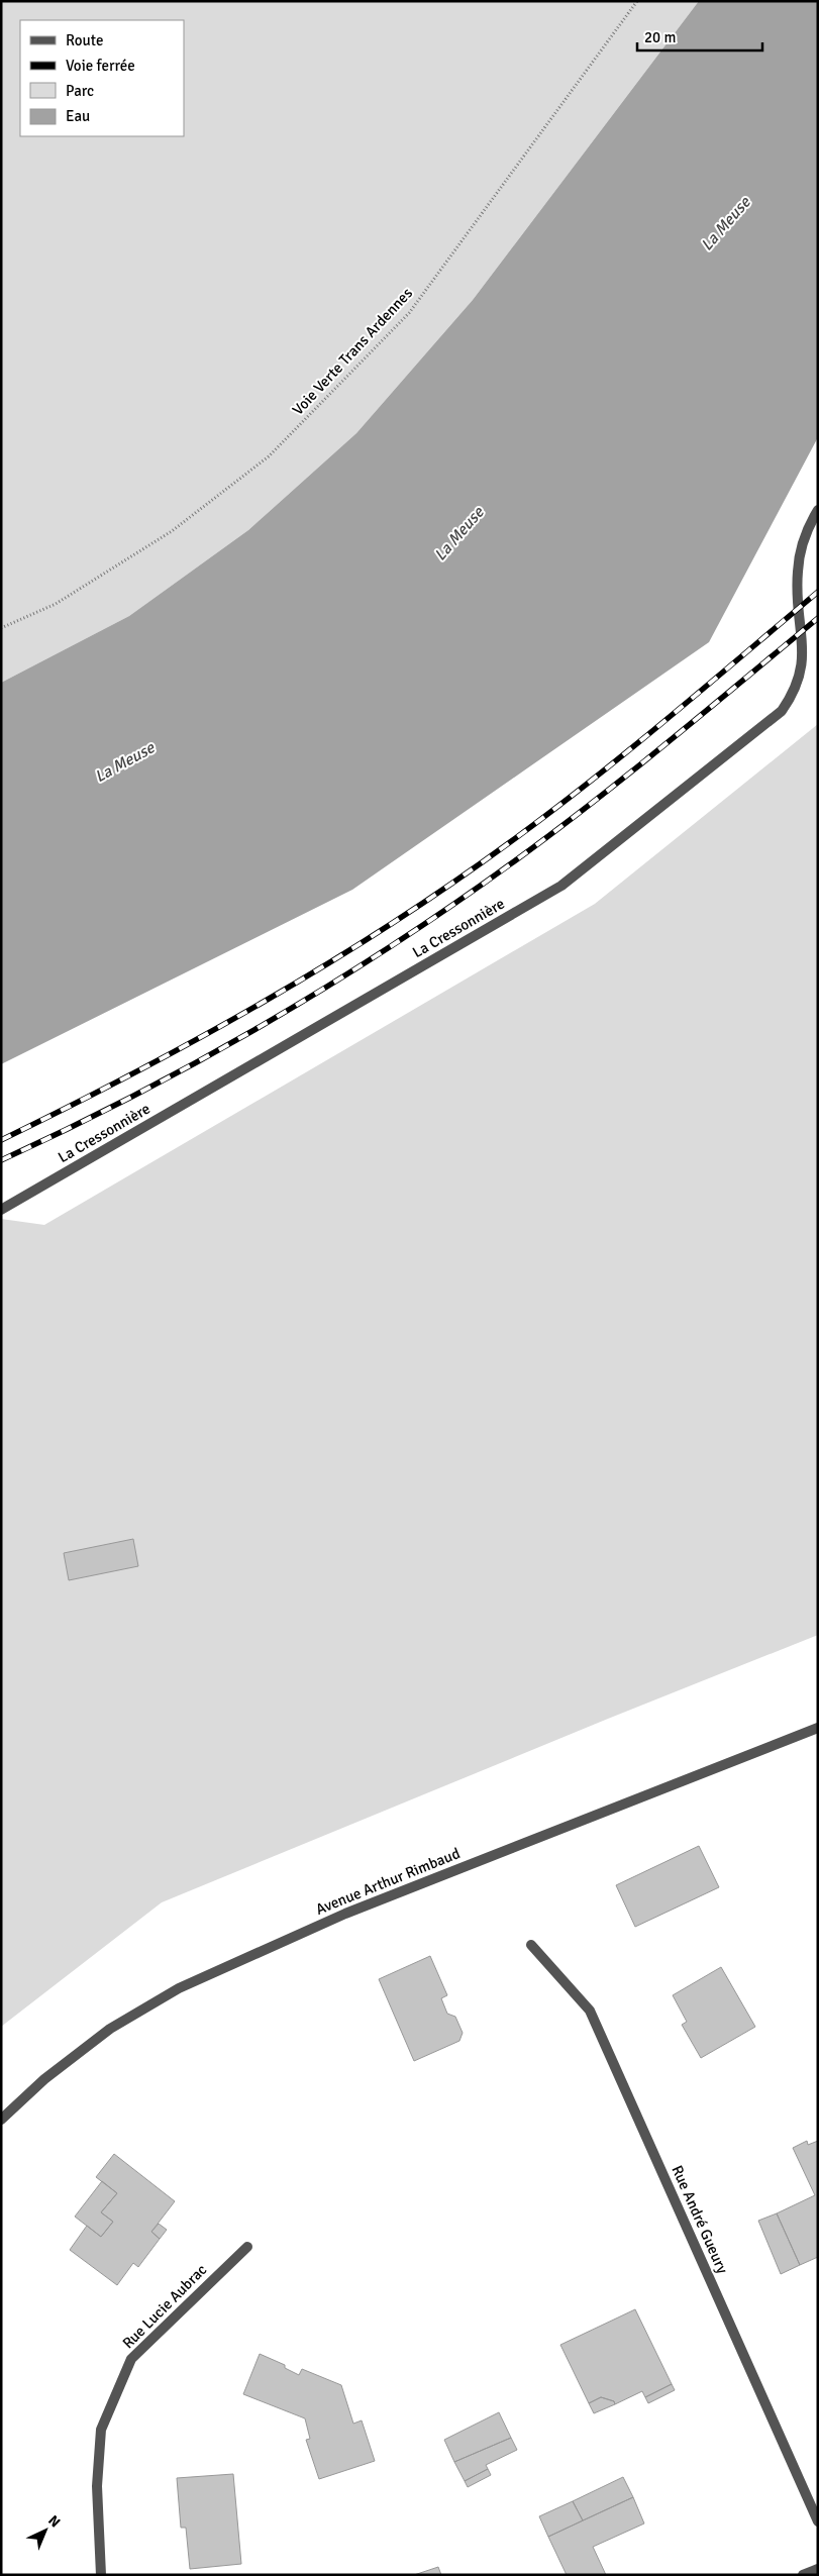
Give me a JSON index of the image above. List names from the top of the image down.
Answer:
{
  "streets": {
    "street": [
      "La Cressonnière",
      "Avenue Arthur Rimbaud",
      "Rue André Gueury",
      "Rue Lucie Aubrac"
    ],
    "path": ["Voie Verte Trans Ardennes"]
  },
  "water": ["La Meuse"],
  "legend": [
    "Route",
    "Voie ferrée",
    "Parc",
    "Eau"
  ],
  "scale_bar": "20 m",
  "north": "top right"
}
